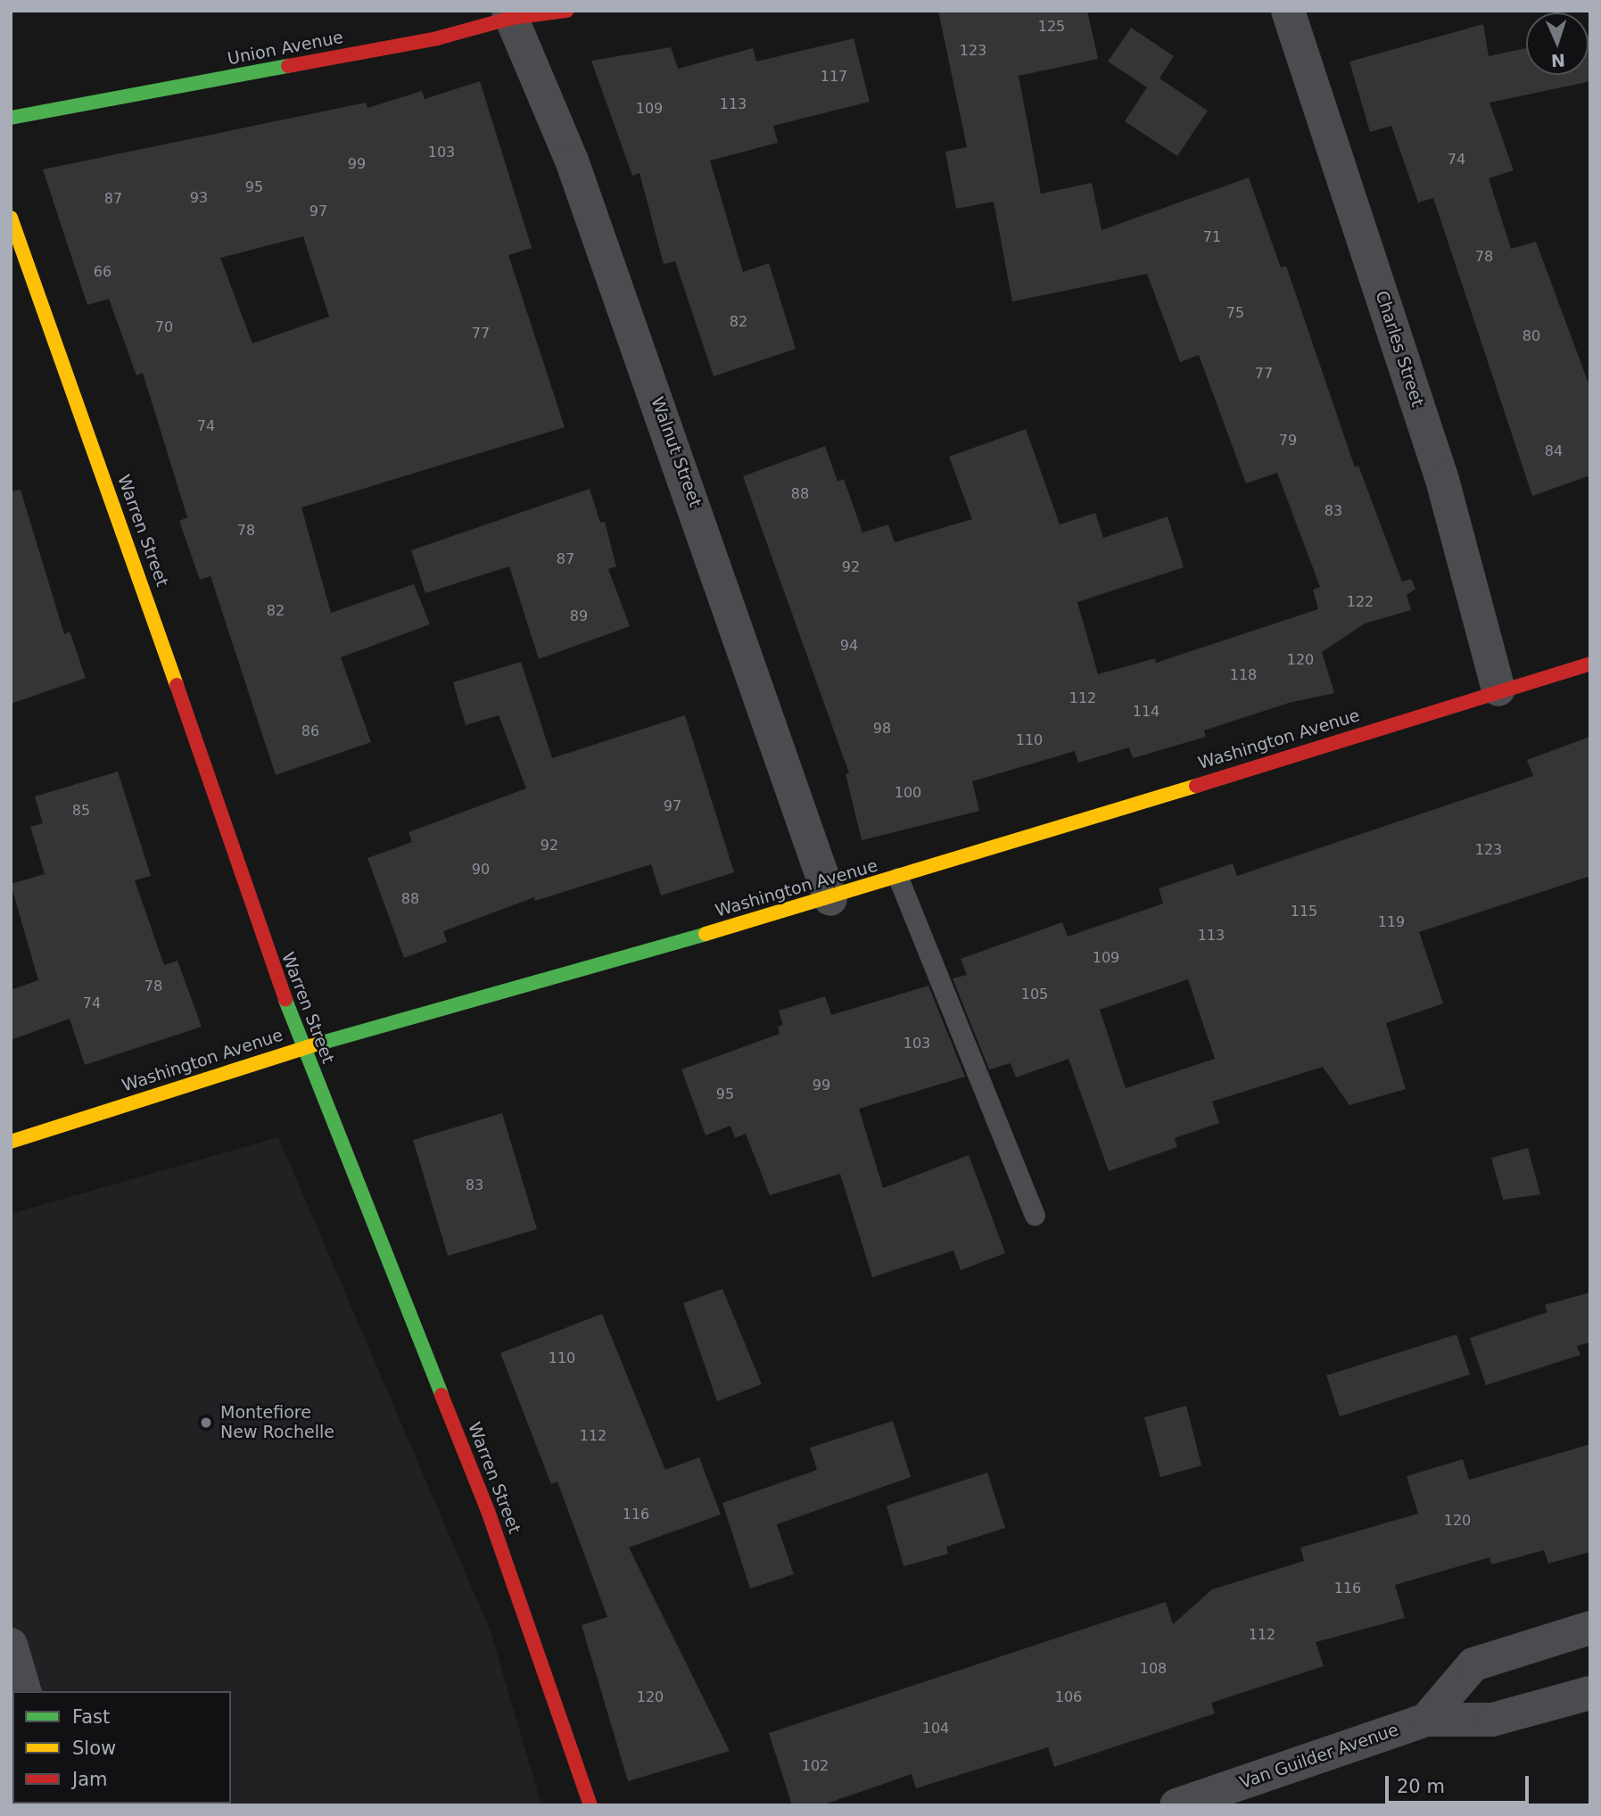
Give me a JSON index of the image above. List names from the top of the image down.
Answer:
{
  "streets": {
    "street": [
      "Union Avenue",
      "Charles Street",
      "Walnut Street",
      "Warren Street",
      "Washington Avenue",
      "Van Guilder Avenue"
    ]
  },
  "crossings": [
    ["Union Avenue", "Walnut Street"],
    ["Charles Street", "Washington Avenue"],
    ["Walnut Street", "Washington Avenue"],
    ["Warren Street", "Washington Avenue"]
  ],
  "places": ["Montefiore New Rochelle"],
  "house_numbers": [
    "125",
    "123",
    "117",
    "113",
    "109",
    "103",
    "74",
    "99",
    "95",
    "93",
    "87",
    "97",
    "71",
    "78",
    "66",
    "75",
    "82",
    "70",
    "77",
    "80",
    "77",
    "74",
    "79",
    "84",
    "88",
    "83",
    "78",
    "87",
    "92",
    "122",
    "82",
    "89",
    "94",
    "120",
    "118",
    "112",
    "114",
    "98",
    "86",
    "110",
    "100",
    "97",
    "85",
    "92",
    "123",
    "90",
    "88",
    "115",
    "119",
    "113",
    "109",
    "78",
    "105",
    "74",
    "103",
    "99",
    "95",
    "83",
    "110",
    "112",
    "116",
    "120",
    "116",
    "112",
    "108",
    "120",
    "106",
    "104",
    "102"
  ],
  "legend": ["Fast", "Slow", "Jam"],
  "scale_bar": "20 m",
  "north": "bottom"
}
